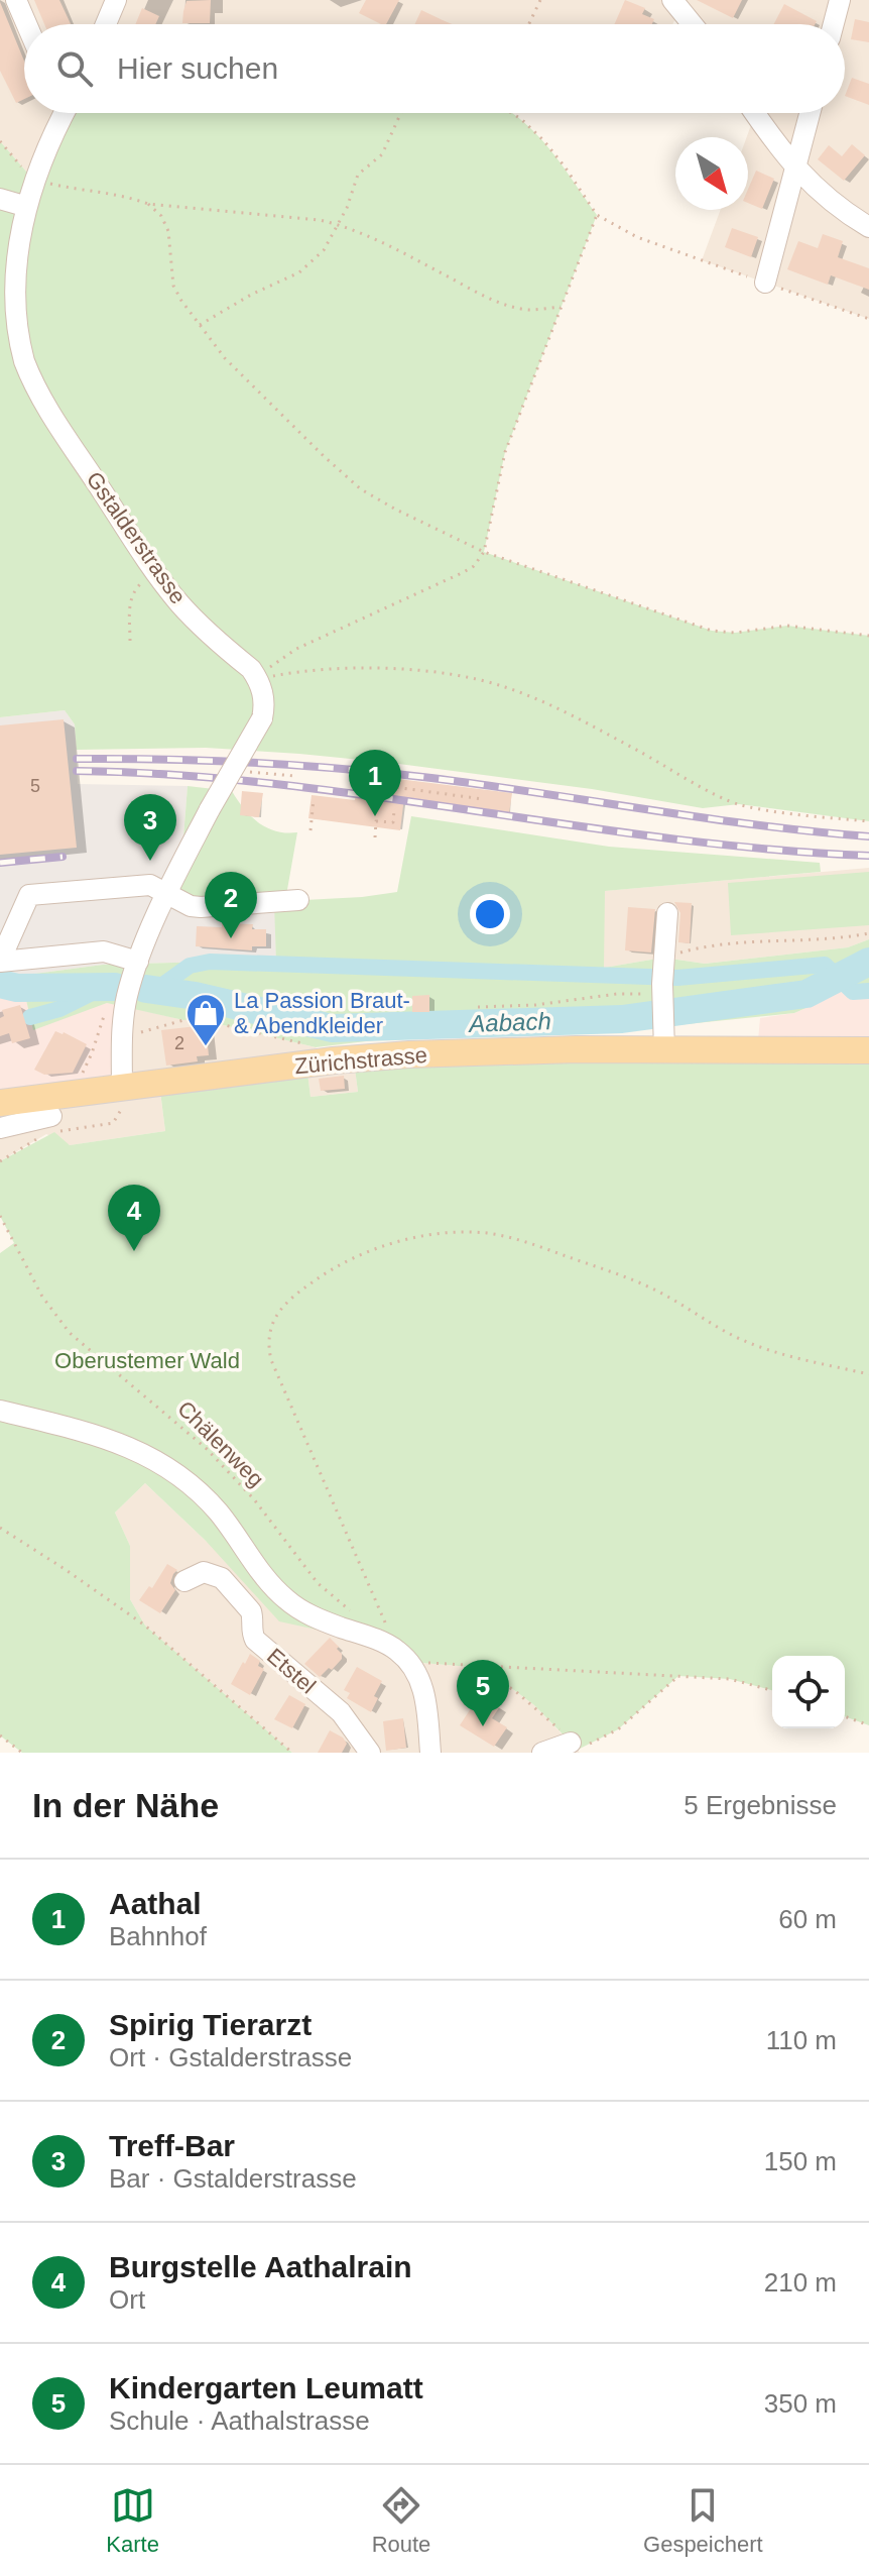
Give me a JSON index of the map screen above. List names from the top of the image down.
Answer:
{
  "streets": {
    "main road": ["Zürichstrasse"],
    "street": ["Gstalderstrasse", "Etstel"],
    "path": ["Chälenweg"]
  },
  "crossings": [
    ["Gstalderstrasse", "Zürichstrasse"]
  ],
  "water": ["Aabach"],
  "parks": ["Oberustemer Wald"],
  "places": {
    "shop": ["La Passion Braut- & Abendkleider"]
  },
  "house_numbers": ["5", "2"],
  "north": "bottom right",
  "page": {
    "search": "Hier suchen",
    "pins": [
      "1",
      "3",
      "2",
      "4",
      "5"
    ],
    "heading": ["In der Nähe", "5 Ergebnisse"],
    "list": [
      {
        "mark": "1",
        "name": "Aathal",
        "note": "Bahnhof",
        "value": "60 m"
      },
      {
        "mark": "2",
        "name": "Spirig Tierarzt",
        "note": "Ort · Gstalderstrasse",
        "value": "110 m"
      },
      {
        "mark": "3",
        "name": "Treff-Bar",
        "note": "Bar · Gstalderstrasse",
        "value": "150 m"
      },
      {
        "mark": "4",
        "name": "Burgstelle Aathalrain",
        "note": "Ort",
        "value": "210 m"
      },
      {
        "mark": "5",
        "name": "Kindergarten Leumatt",
        "note": "Schule · Aathalstrasse",
        "value": "350 m"
      }
    ],
    "nav": ["Karte", "Route", "Gespeichert"]
  }
}
